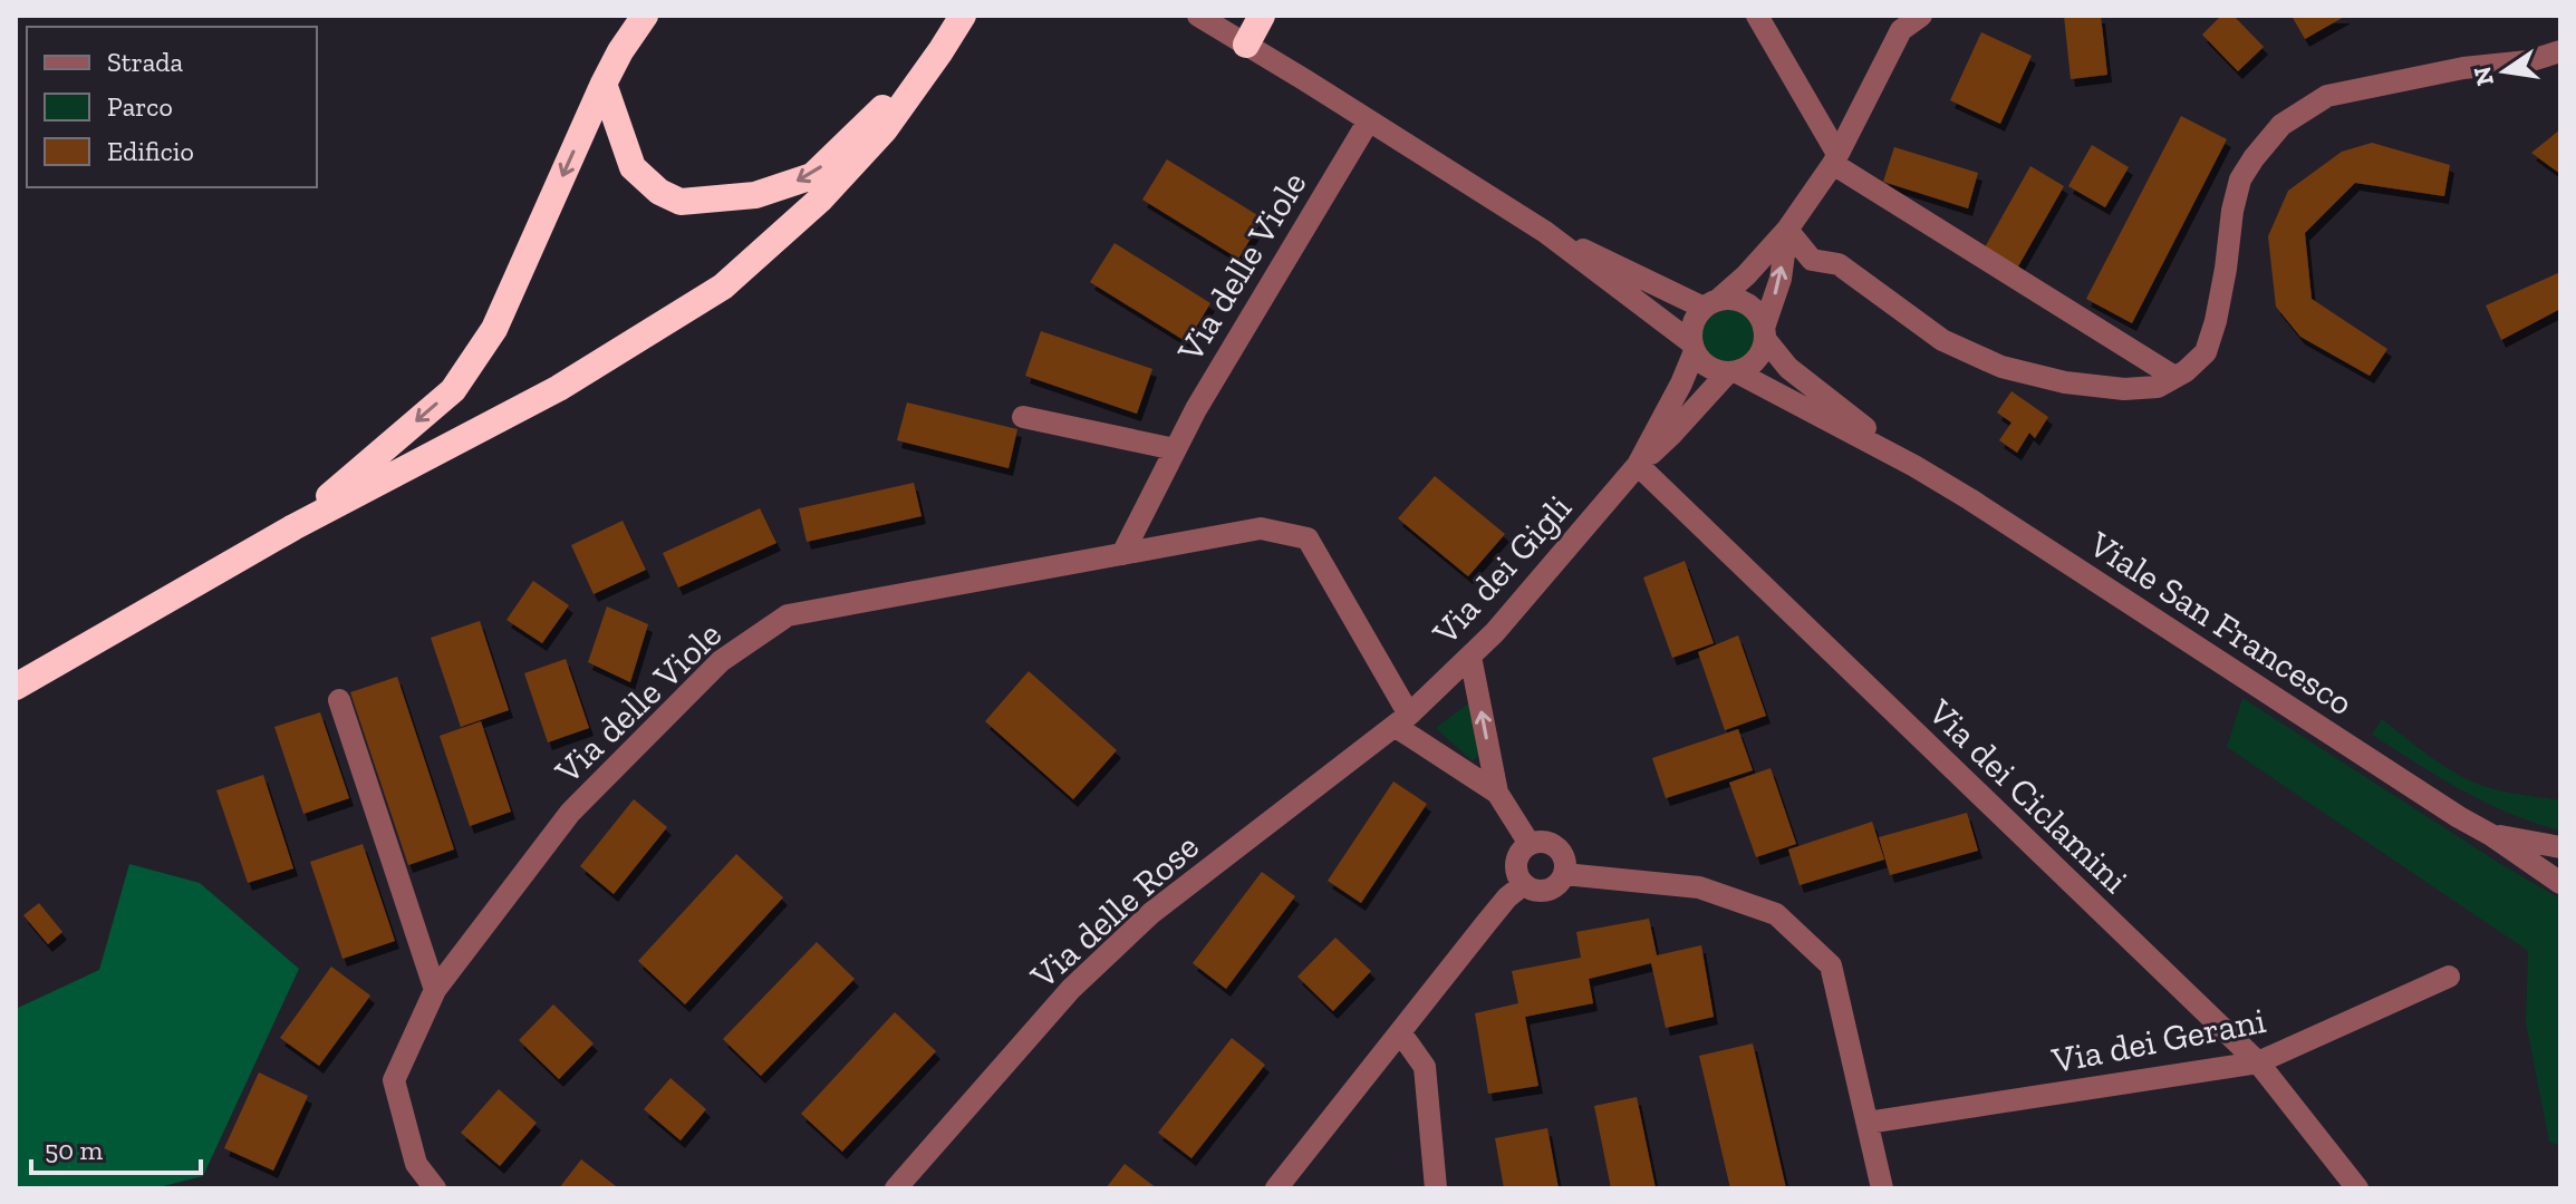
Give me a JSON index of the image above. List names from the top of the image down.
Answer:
{
  "streets": {
    "street": [
      "Via delle Viole",
      "Via dei Gigli",
      "Viale San Francesco",
      "Via dei Ciclamini",
      "Via delle Rose",
      "Via dei Gerani"
    ]
  },
  "crossings": [
    ["Via delle Viole", "Via dei Gigli"],
    ["Via delle Viole", "Via delle Rose"],
    ["Via dei Gigli", "Viale San Francesco"],
    ["Via dei Gigli", "Via dei Ciclamini"],
    ["Via dei Gigli", "Via delle Rose"],
    ["Via dei Ciclamini", "Via dei Gerani"]
  ],
  "legend": ["Strada", "Parco", "Edificio"],
  "scale_bar": "50 m",
  "north": "left"
}
